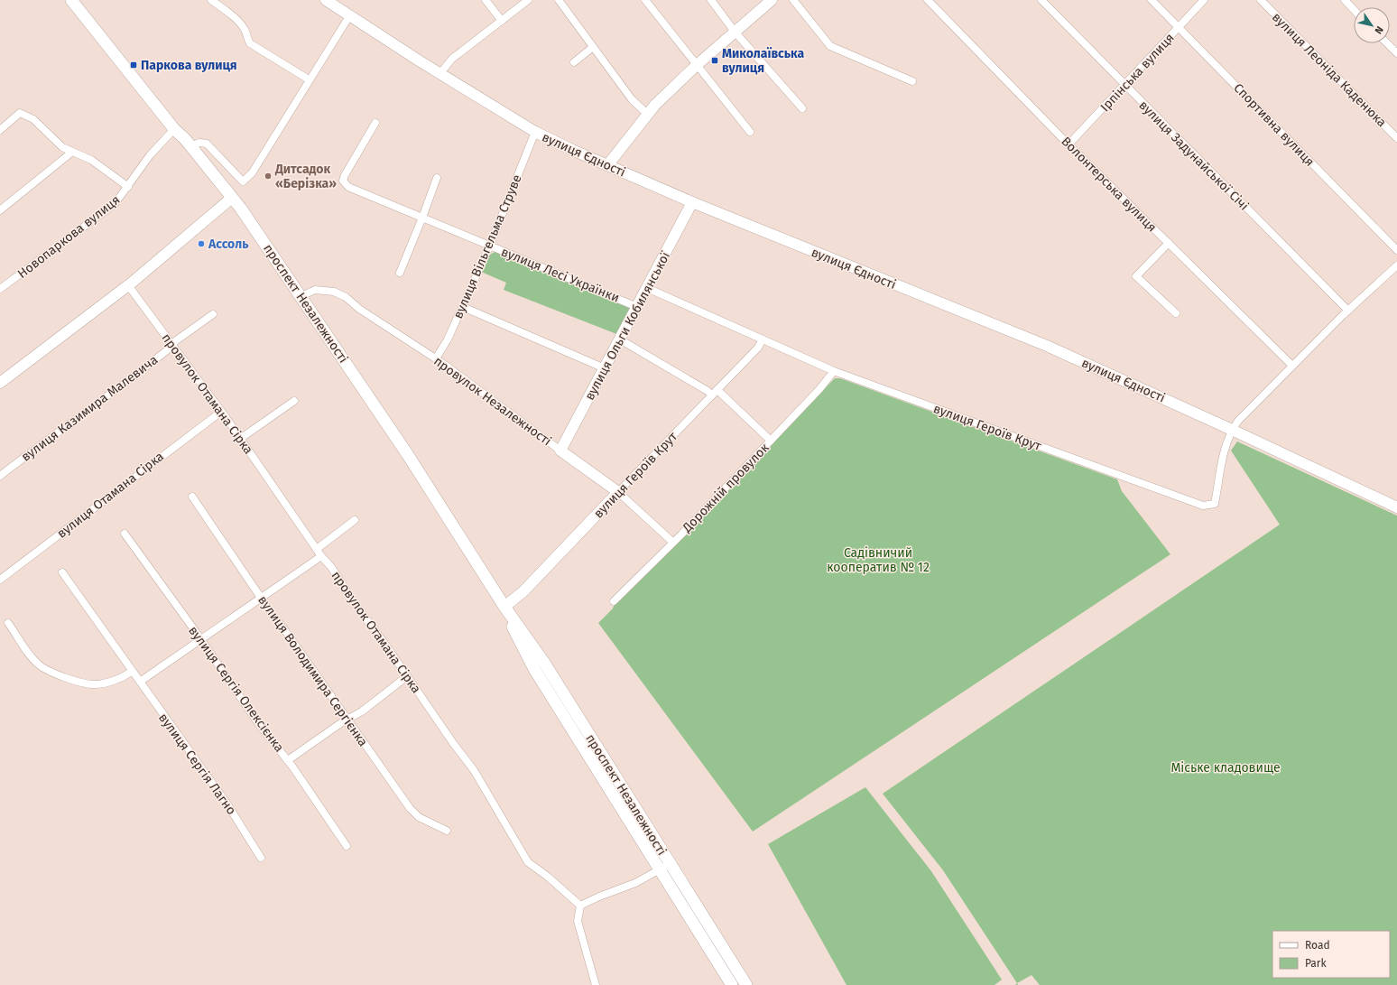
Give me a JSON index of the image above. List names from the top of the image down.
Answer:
{
  "streets": {
    "main road": [
      "вулиця Єдності",
      "проспект Незалежності",
      "вулиця Ольги Кобилянської",
      "провулок Незалежності",
      "вулиця Героїв Крут"
    ],
    "street": [
      "вулиця Леоніда Каденюка",
      "Ірпінська вулиця",
      "Спортивна вулиця",
      "вулиця Задунайської Січі",
      "Волонтерська вулиця",
      "Новопаркова вулиця",
      "вулиця Вільгельма Струве",
      "вулиця Лесі Українки",
      "провулок Отамана Сірка",
      "вулиця Казимира Малевича",
      "Дорожній провулок",
      "вулиця Отамана Сірка",
      "вулиця Володимира Сергієнка",
      "вулиця Сергія Олексієнка",
      "вулиця Сергія Лагно"
    ]
  },
  "crossings": [
    ["Ірпінська вулиця", "Спортивна вулиця"],
    ["Ірпінська вулиця", "вулиця Задунайської Січі"],
    ["Ірпінська вулиця", "Волонтерська вулиця"],
    ["вулиця Єдності", "вулиця Вільгельма Струве"],
    ["вулиця Єдності", "вулиця Ольги Кобилянської"],
    ["вулиця Єдності", "вулиця Героїв Крут"],
    ["Новопаркова вулиця", "проспект Незалежності"],
    ["вулиця Вільгельма Струве", "вулиця Лесі Українки"],
    ["вулиця Вільгельма Струве", "провулок Незалежності"],
    ["вулиця Лесі Українки", "вулиця Ольги Кобилянської"],
    ["проспект Незалежності", "провулок Незалежності"],
    ["проспект Незалежності", "вулиця Героїв Крут"],
    ["вулиця Ольги Кобилянської", "провулок Незалежності"],
    ["вулиця Ольги Кобилянської", "вулиця Героїв Крут"],
    ["провулок Отамана Сірка", "вулиця Казимира Малевича"],
    ["провулок Отамана Сірка", "вулиця Отамана Сірка"],
    ["провулок Незалежності", "вулиця Героїв Крут"],
    ["провулок Незалежності", "Дорожній провулок"],
    ["вулиця Героїв Крут", "Дорожній провулок"]
  ],
  "parks": ["Садівничий кооператив № 12", "Міське кладовище"],
  "places": {
    "transit": ["Миколаївська вулиця", "Паркова вулиця"],
    "other": ["Дитсадок «Берізка»", "Ассоль"]
  },
  "legend": ["Road", "Park"],
  "north": "bottom right"
}
